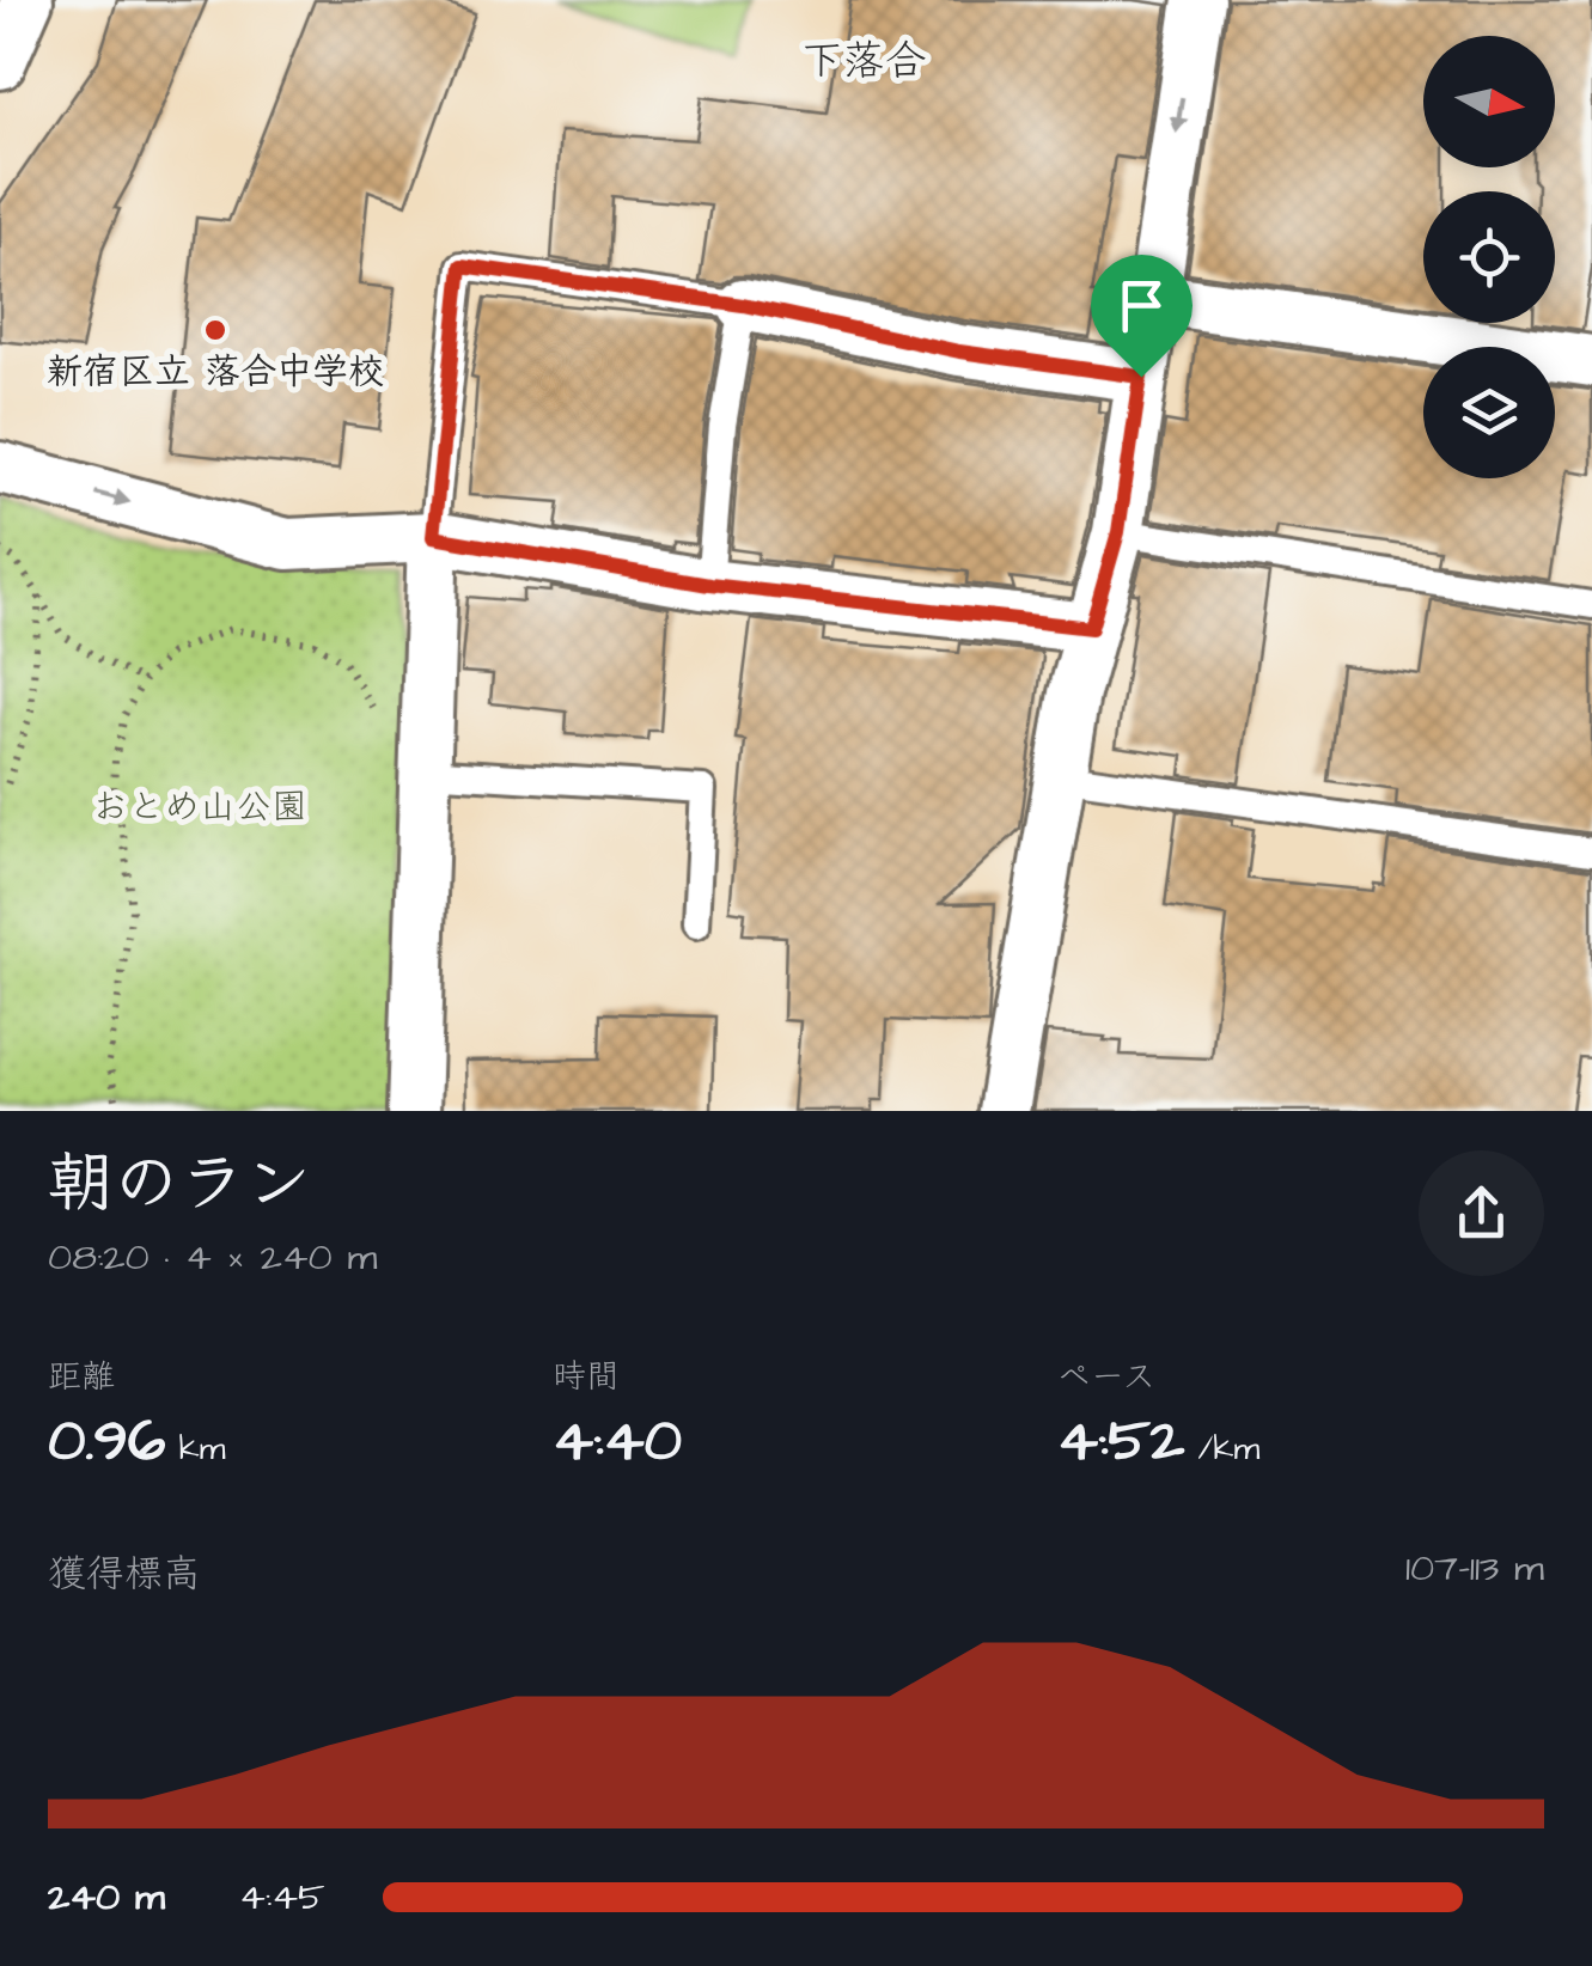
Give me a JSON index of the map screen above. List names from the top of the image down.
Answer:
{
  "districts": ["下落合"],
  "parks": ["おとめ山公園"],
  "places": ["新宿区立 落合中学校"],
  "north": "right",
  "page": {
    "heading": ["朝のラン", "08:20 · 4 × 240 m"],
    "stats": [
      ["距離", "0.96 km"],
      ["時間", "4:40"],
      ["ペース", "4:52 /km"]
    ],
    "chart": ["獲得標高", "107–113 m"],
    "list": [
      {
        "name": "240 m",
        "note": "4:45"
      }
    ]
  }
}
